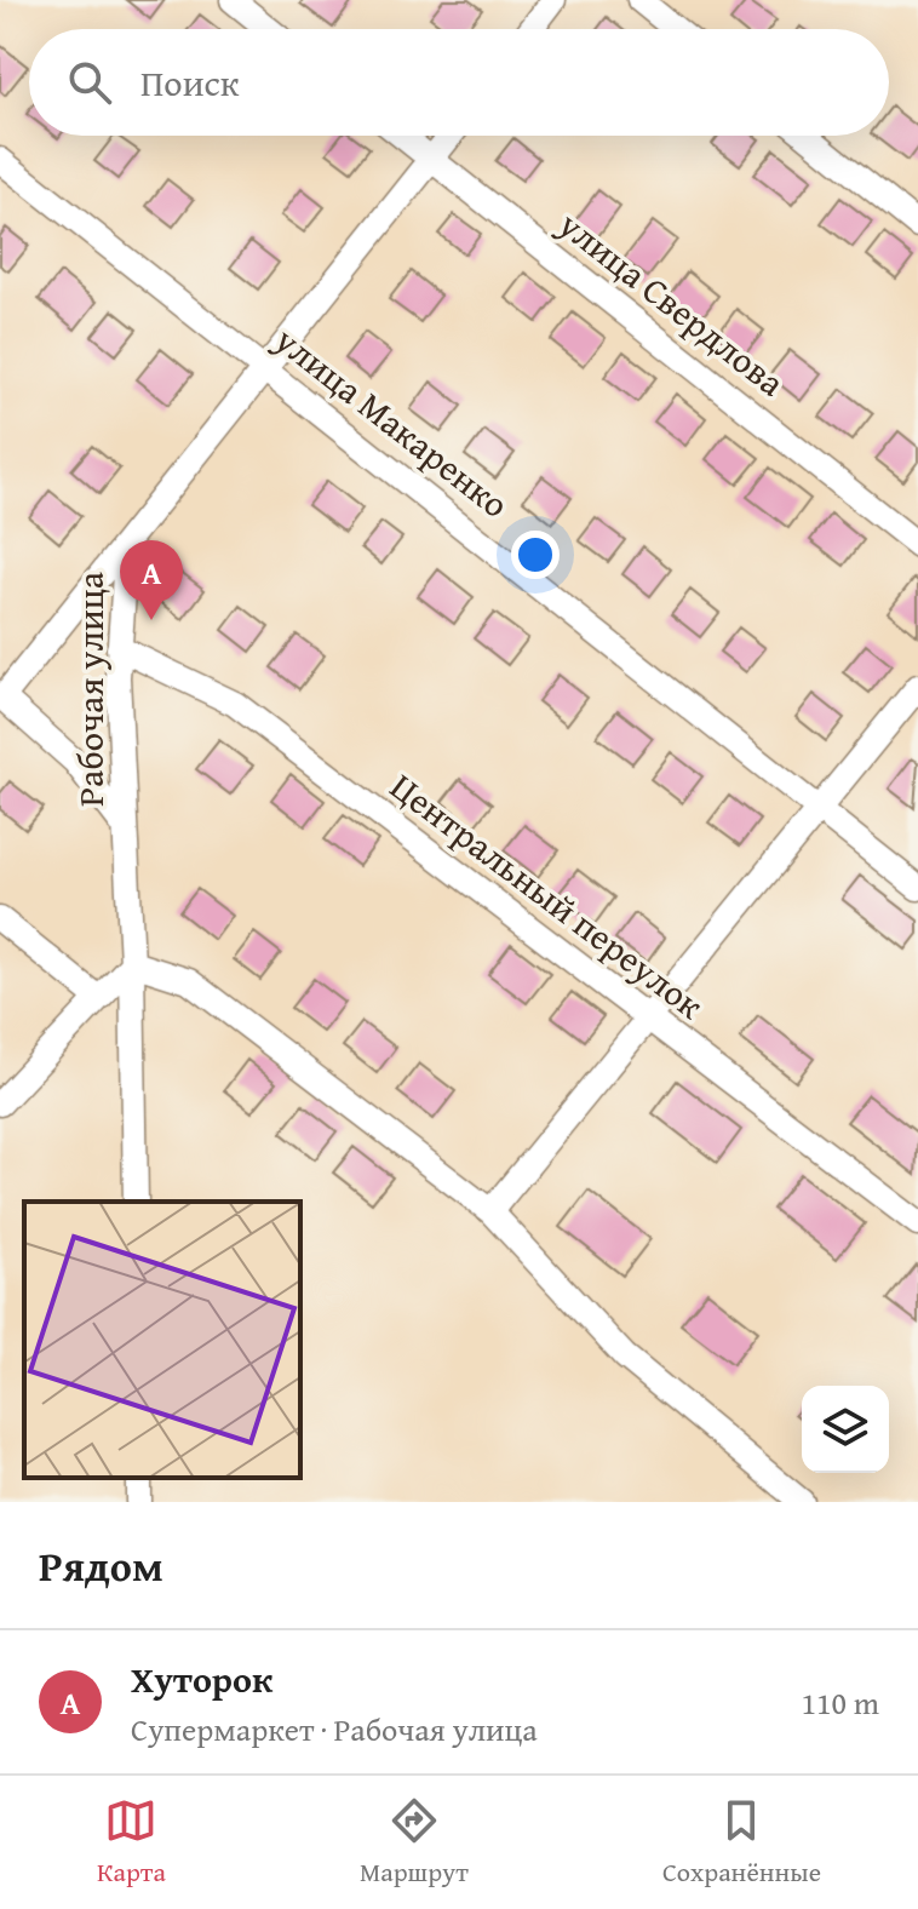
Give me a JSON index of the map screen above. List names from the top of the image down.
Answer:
{
  "streets": {
    "street": [
      "улица Свердлова",
      "улица Макаренко",
      "Рабочая улица",
      "Центральный переулок"
    ]
  },
  "crossings": [
    ["улица Свердлова", "Рабочая улица"],
    ["улица Макаренко", "Рабочая улица"],
    ["Рабочая улица", "Центральный переулок"]
  ],
  "page": {
    "search": "Поиск",
    "pins": "A",
    "heading": "Рядом",
    "list": [
      {
        "mark": "A",
        "name": "Хуторок",
        "note": "Супермаркет · Рабочая улица",
        "value": "110 m"
      }
    ],
    "nav": ["Карта", "Маршрут", "Сохранённые"]
  }
}
